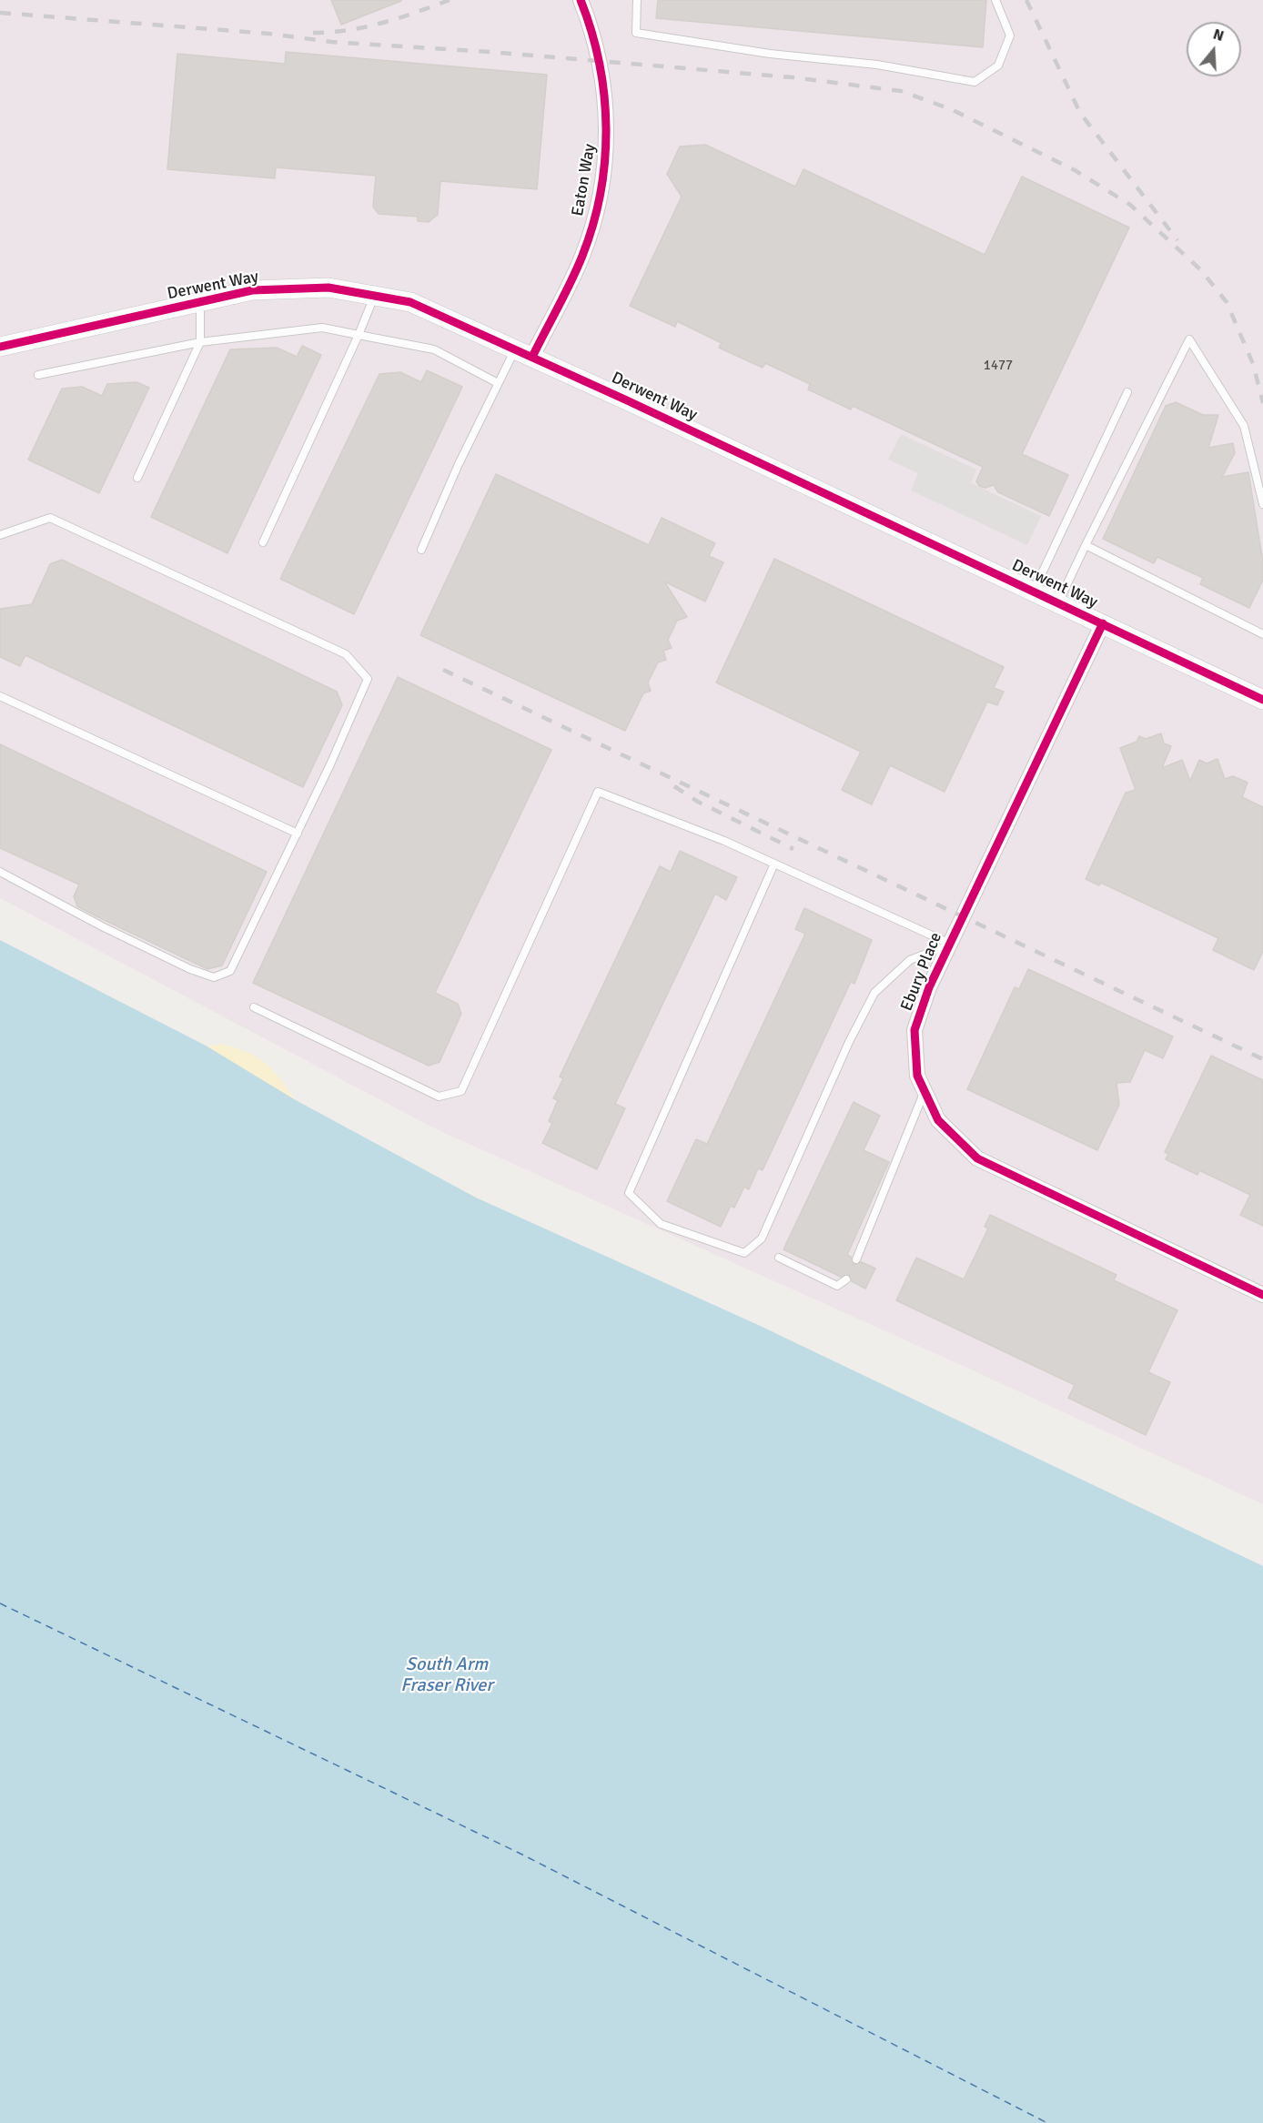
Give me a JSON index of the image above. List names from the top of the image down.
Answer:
{
  "streets": {
    "street": ["Eaton Way", "Derwent Way", "Ebury Place"]
  },
  "crossings": [
    ["Eaton Way", "Derwent Way"],
    ["Derwent Way", "Ebury Place"]
  ],
  "water": ["South Arm Fraser River"],
  "house_numbers": ["1477"],
  "north": "top"
}
